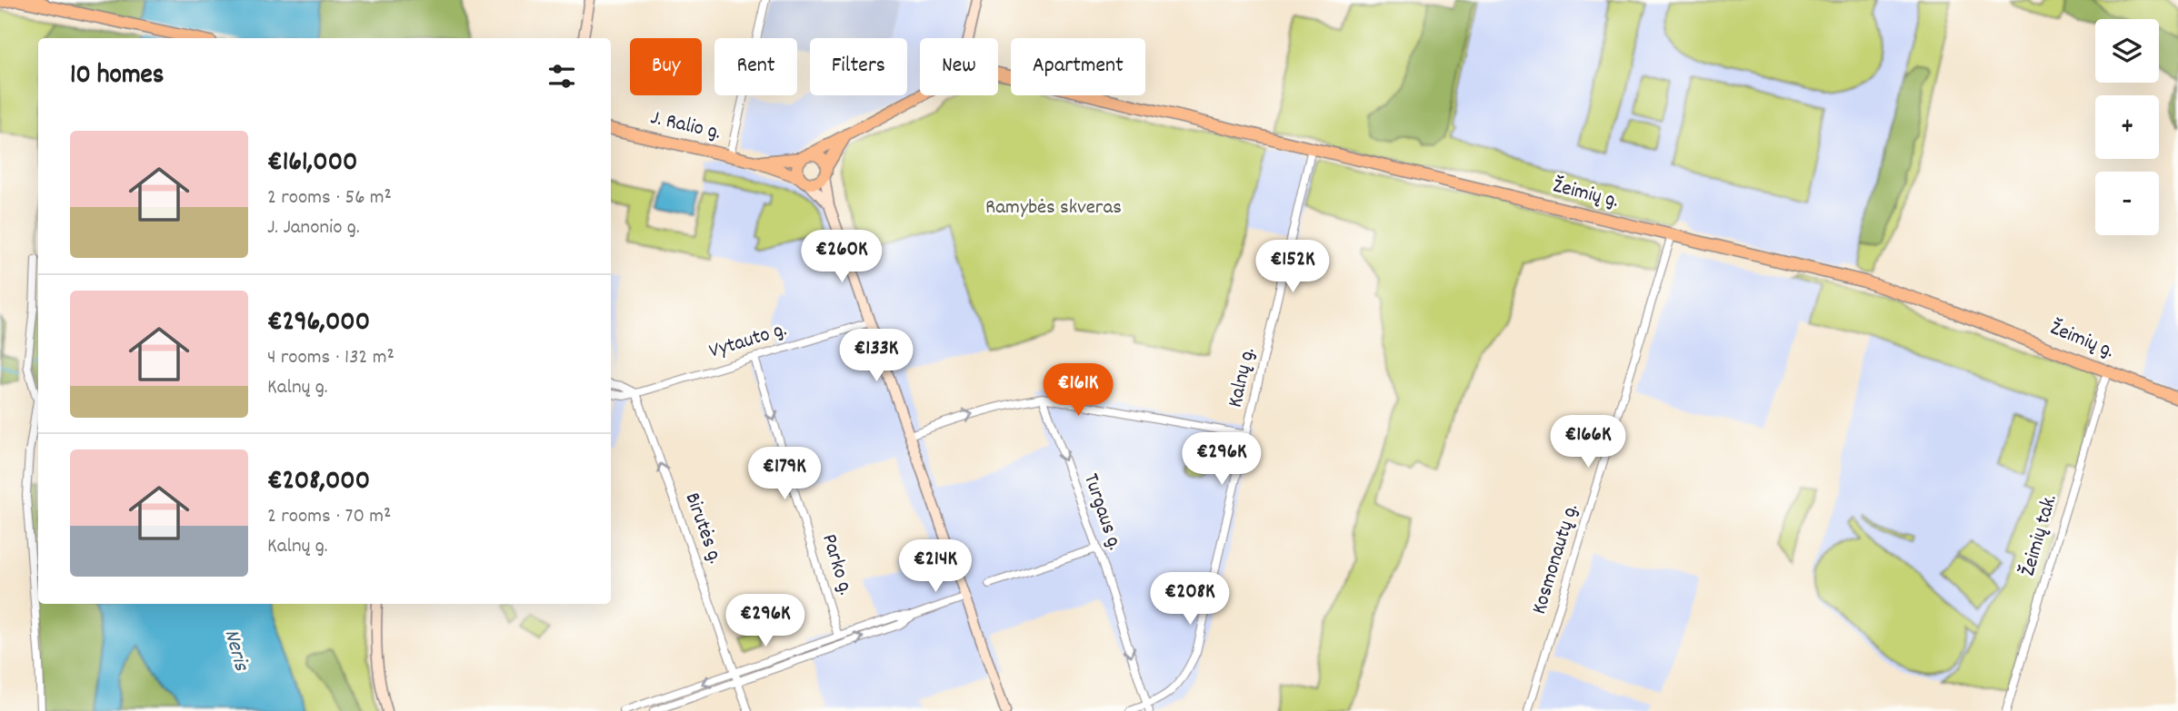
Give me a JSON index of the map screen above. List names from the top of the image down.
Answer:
{
  "streets": {
    "main road": ["J. Ralio g.", "Žeimių g."],
    "street": [
      "Vytauto g.",
      "Kalnų g.",
      "Turgaus g.",
      "Birutės g.",
      "Žeimių tak.",
      "Kosmonautų g.",
      "Parko g."
    ]
  },
  "crossings": [
    ["Žeimių g.", "Kalnų g."],
    ["Žeimių g.", "Žeimių tak."],
    ["Žeimių g.", "Kosmonautų g."],
    ["Vytauto g.", "Birutės g."],
    ["Vytauto g.", "Parko g."],
    ["Kalnų g.", "Turgaus g."]
  ],
  "one_way": ["Turgaus g.", "Birutės g.", "Parko g."],
  "water": ["Neris"],
  "parks": ["Ramybės skveras"],
  "page": {
    "map_buttons": ["+", "−"],
    "chip": [
      "Buy",
      "Rent",
      "Filters",
      "New",
      "Apartment"
    ],
    "heading": "10 homes",
    "list": [
      {
        "name": "€161,000",
        "note": "2 rooms · 56 m² · J. Janonio g."
      },
      {
        "name": "€296,000",
        "note": "4 rooms · 132 m² · Kalnų g."
      },
      {
        "name": "€208,000",
        "note": "2 rooms · 70 m² · Kalnų g."
      }
    ],
    "price": [
      "€260K",
      "€152K",
      "€133K",
      "€161K",
      "€166K",
      "€296K",
      "€179K",
      "€214K",
      "€208K",
      "€296K"
    ]
  }
}
